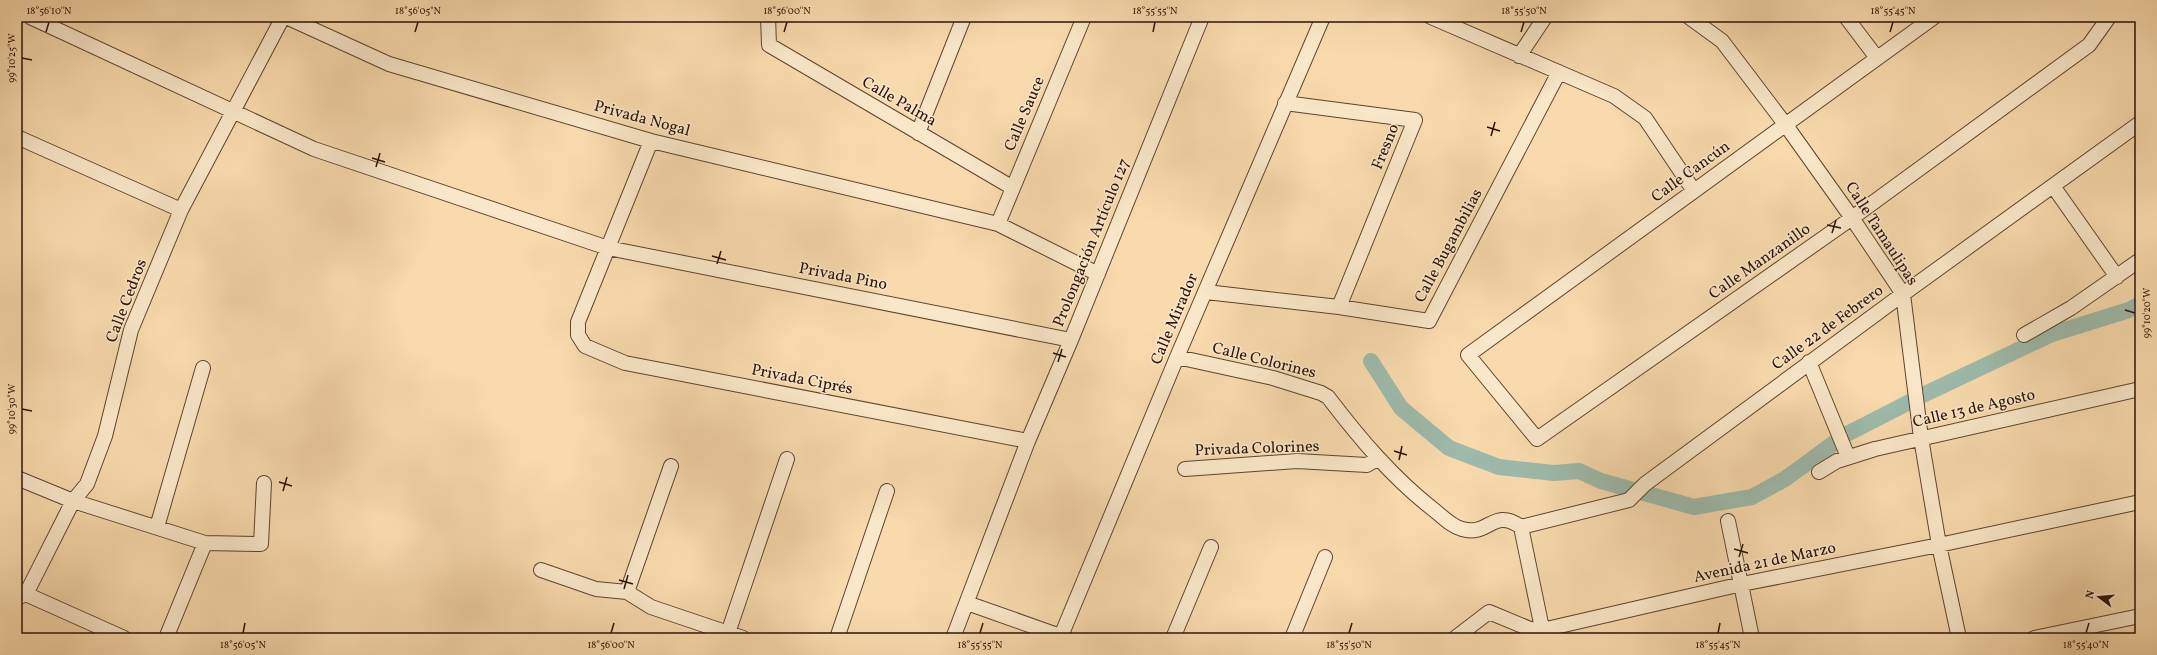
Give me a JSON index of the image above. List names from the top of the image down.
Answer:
{
  "streets": {
    "street": [
      "Calle Palma",
      "Calle Sauce",
      "Privada Nogal",
      "Fresno",
      "Calle Cancún",
      "Calle Tamaulipas",
      "Prolongación Artículo 127",
      "Calle Bugambilias",
      "Calle Manzanillo",
      "Privada Pino",
      "Calle Cedros",
      "Calle Mirador",
      "Calle 22 de Febrero",
      "Calle Colorines",
      "Privada Ciprés",
      "Calle 13 de Agosto",
      "Privada Colorines",
      "Avenida 21 de Marzo"
    ]
  },
  "crossings": [
    ["Calle Palma", "Calle Sauce"],
    ["Calle Sauce", "Privada Nogal"],
    ["Privada Nogal", "Prolongación Artículo 127"],
    ["Fresno", "Calle Bugambilias"],
    ["Fresno", "Calle Mirador"],
    ["Calle Cancún", "Calle Tamaulipas"],
    ["Calle Cancún", "Calle Manzanillo"],
    ["Calle Tamaulipas", "Calle Manzanillo"],
    ["Calle Tamaulipas", "Calle 22 de Febrero"],
    ["Calle Tamaulipas", "Calle 13 de Agosto"],
    ["Calle Tamaulipas", "Avenida 21 de Marzo"],
    ["Prolongación Artículo 127", "Privada Pino"],
    ["Prolongación Artículo 127", "Privada Ciprés"],
    ["Calle Bugambilias", "Calle Mirador"],
    ["Privada Pino", "Calle Cedros"],
    ["Privada Pino", "Privada Ciprés"],
    ["Calle Mirador", "Calle Colorines"],
    ["Calle 22 de Febrero", "Calle Colorines"],
    ["Calle Colorines", "Privada Colorines"]
  ],
  "north": "left",
  "coordinates": [
    "18°56'10\"N",
    "18°56'05\"N",
    "18°56'00\"N",
    "18°55'55\"N",
    "18°55'50\"N",
    "18°55'45\"N",
    "99°10'25\"W",
    "99°10'20\"W",
    "99°10'30\"W",
    "18°55'40\"N"
  ]
}
